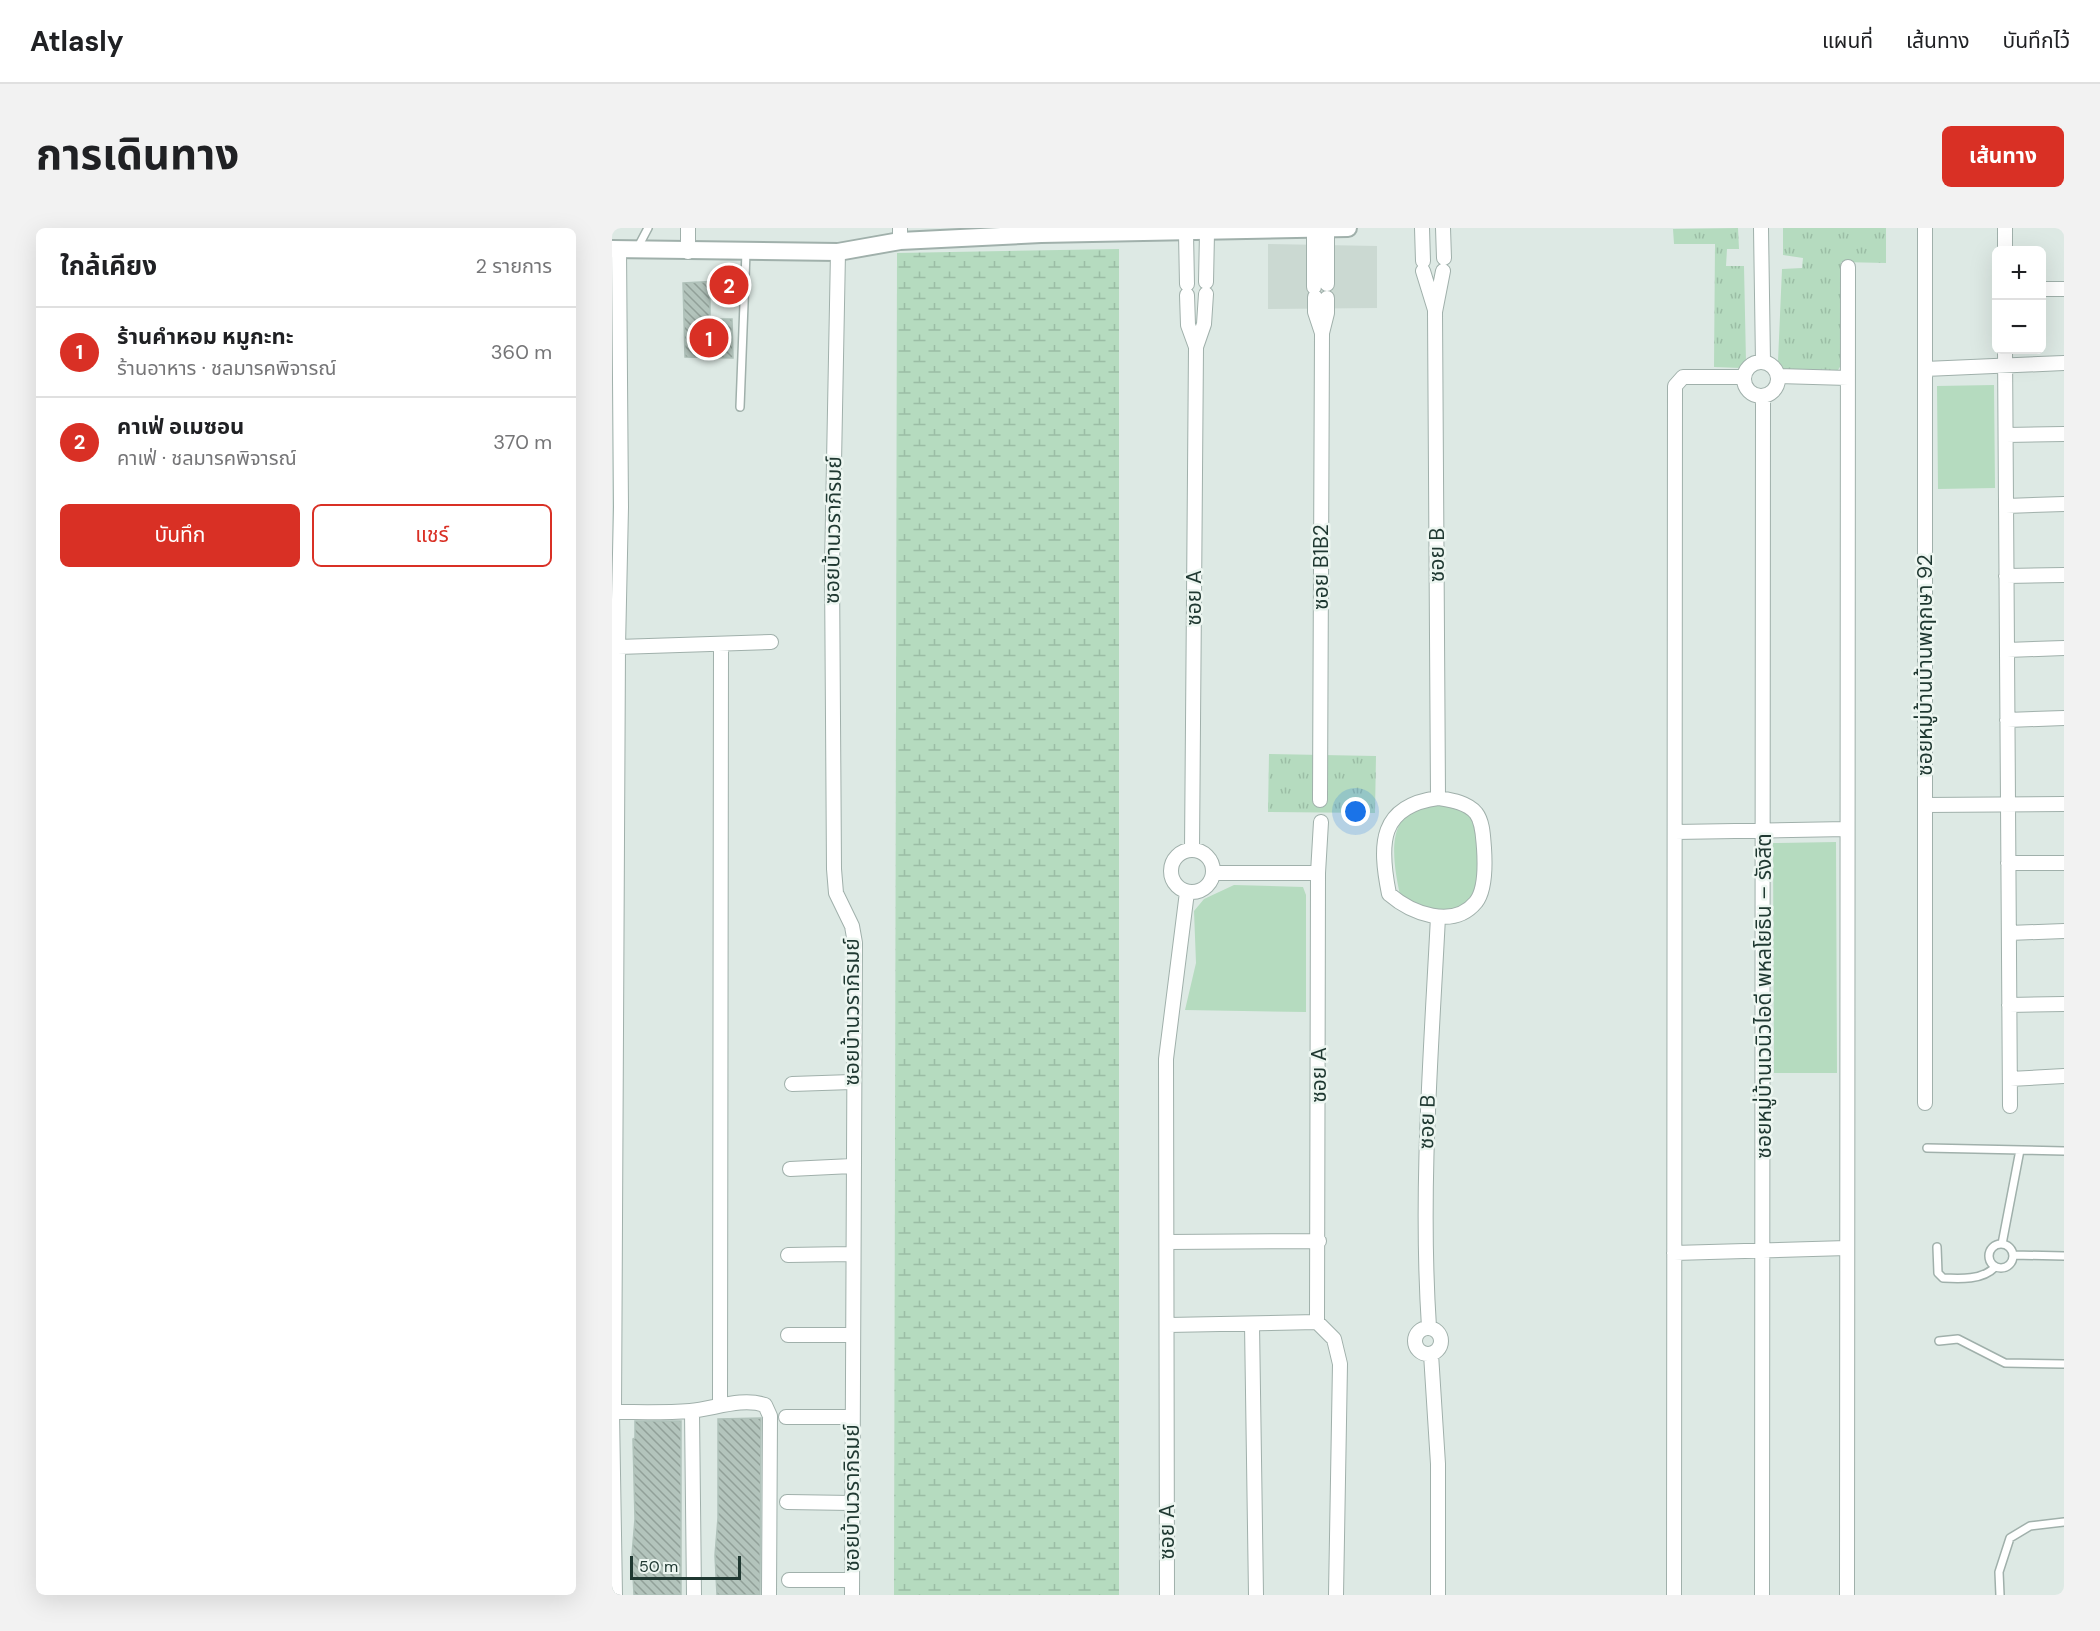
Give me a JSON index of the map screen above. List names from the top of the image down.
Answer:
{
  "streets": {
    "street": [
      "ซอยบ้านวราภิรมย์",
      "ซอย B",
      "ซอย B1B2",
      "ซอย A",
      "ซอยหมู่บ้านบ้านพฤกษา 92",
      "ซอยหมู่บ้านเวนิวไอดี พหลโยธิน – รังสิต"
    ]
  },
  "scale_bar": "50 m",
  "page": {
    "header": "Atlasly",
    "nav": ["แผนที่", "เส้นทาง", "บันทึกไว้"],
    "title": "การเดินทาง",
    "buttons": [
      "เส้นทาง",
      ["บันทึก", "แชร์"]
    ],
    "heading": ["ใกล้เคียง", "2 รายการ"],
    "map_buttons": ["+", "−"],
    "pins": ["2", "1"],
    "list": [
      {
        "mark": "1",
        "name": "ร้านคำหอม หมูกะทะ",
        "note": "ร้านอาหาร · ชลมารคพิจารณ์",
        "value": "360 m"
      },
      {
        "mark": "2",
        "name": "คาเฟ่ อเมซอน",
        "note": "คาเฟ่ · ชลมารคพิจารณ์",
        "value": "370 m"
      }
    ],
    "scale": "50 m"
  }
}
